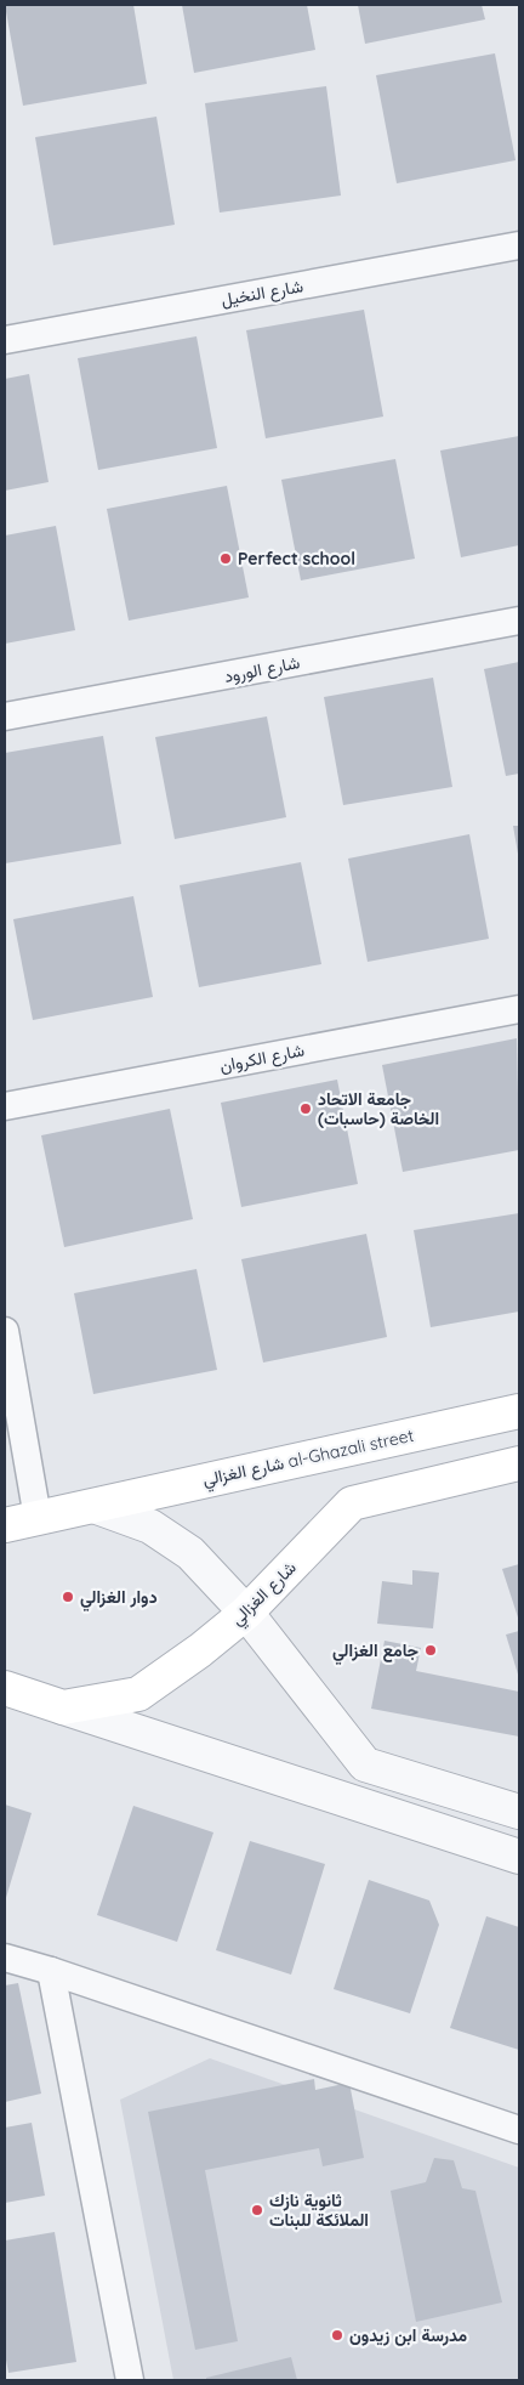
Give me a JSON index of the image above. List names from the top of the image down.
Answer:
{
  "streets": {
    "main road": ["شارع الغزالي al-Ghazali street", "شارع الغزالي"],
    "street": ["شارع النخيل", "شارع الورود", "شارع الكروان"]
  },
  "places": [
    "Perfect school",
    "جامعة الاتحاد الخاصة (حاسبات)",
    "دوار الغزالي",
    "جامع الغزالي",
    "ثانوية نازك الملائكة للبنات",
    "مدرسة ابن زيدون"
  ]
}
